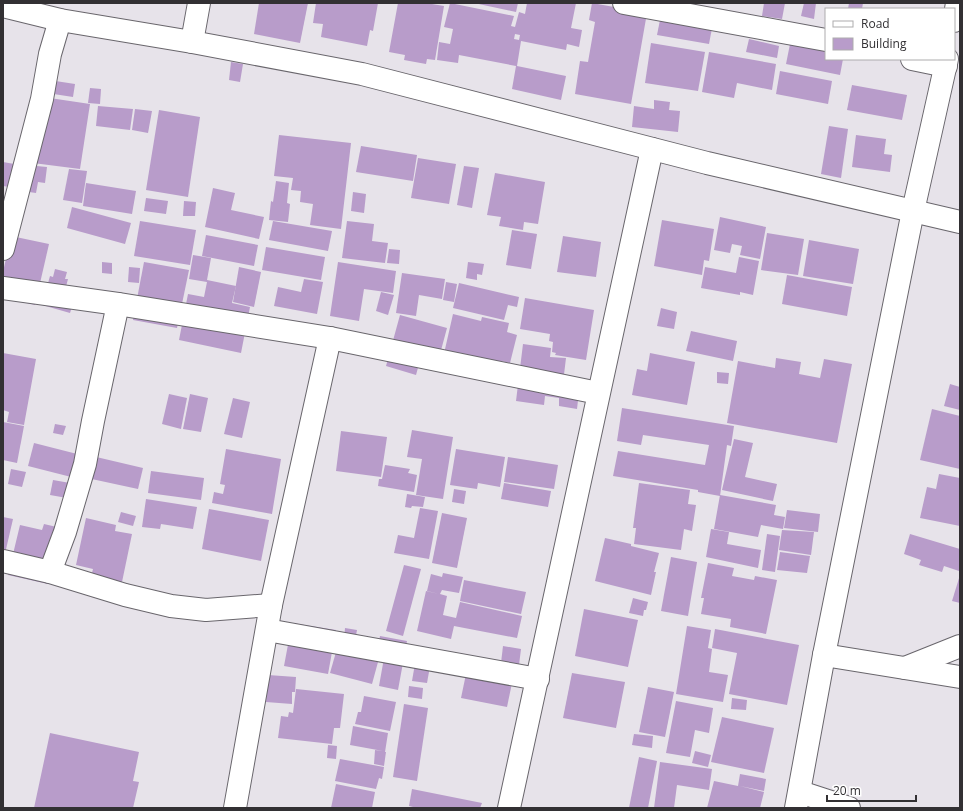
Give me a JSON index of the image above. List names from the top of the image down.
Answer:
{
  "legend": ["Road", "Building"],
  "scale_bar": "20 m"
}
